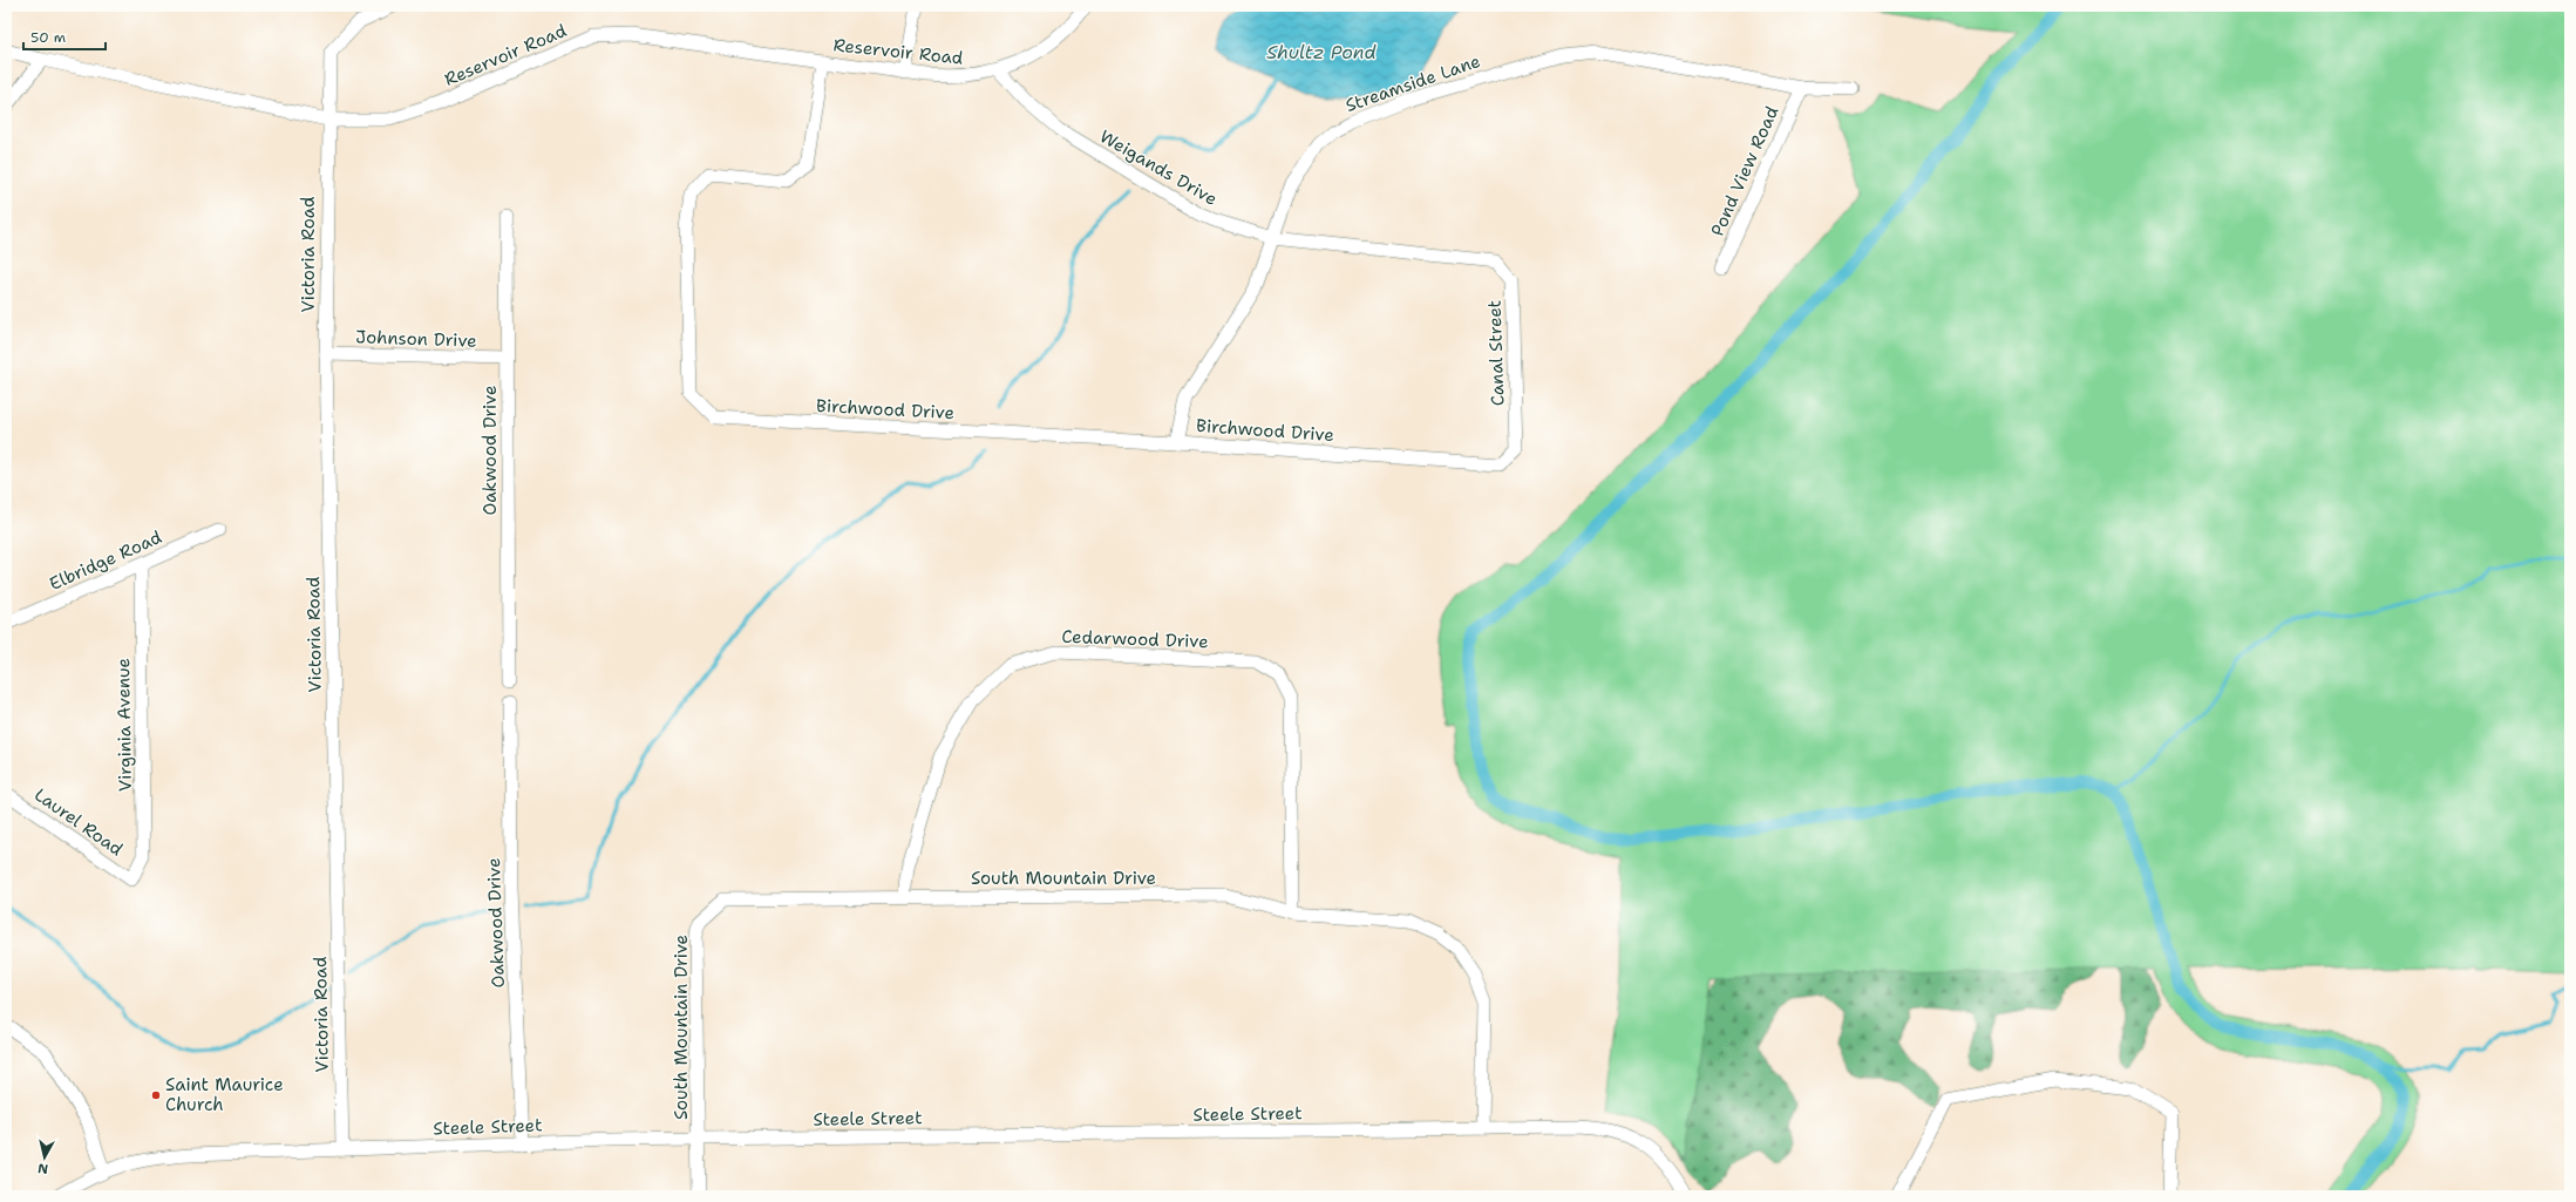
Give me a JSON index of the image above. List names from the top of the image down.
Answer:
{
  "streets": {
    "street": [
      "Reservoir Road",
      "Streamside Lane",
      "Weigands Drive",
      "Pond View Road",
      "Victoria Road",
      "Johnson Drive",
      "Canal Street",
      "Birchwood Drive",
      "Oakwood Drive",
      "Elbridge Road",
      "Cedarwood Drive",
      "Virginia Avenue",
      "Laurel Road",
      "South Mountain Drive",
      "Steele Street"
    ]
  },
  "crossings": [
    ["Reservoir Road", "Weigands Drive"],
    ["Reservoir Road", "Victoria Road"],
    ["Reservoir Road", "Birchwood Drive"],
    ["Streamside Lane", "Weigands Drive"],
    ["Streamside Lane", "Pond View Road"],
    ["Streamside Lane", "Birchwood Drive"],
    ["Weigands Drive", "Canal Street"],
    ["Victoria Road", "Johnson Drive"],
    ["Victoria Road", "Steele Street"],
    ["Johnson Drive", "Oakwood Drive"],
    ["Canal Street", "Birchwood Drive"],
    ["Oakwood Drive", "Steele Street"],
    ["Elbridge Road", "Virginia Avenue"],
    ["Cedarwood Drive", "South Mountain Drive"],
    ["Virginia Avenue", "Laurel Road"],
    ["South Mountain Drive", "Steele Street"]
  ],
  "water": ["Shultz Pond"],
  "places": ["Saint Maurice Church"],
  "scale_bar": "50 m",
  "north": "bottom"
}
